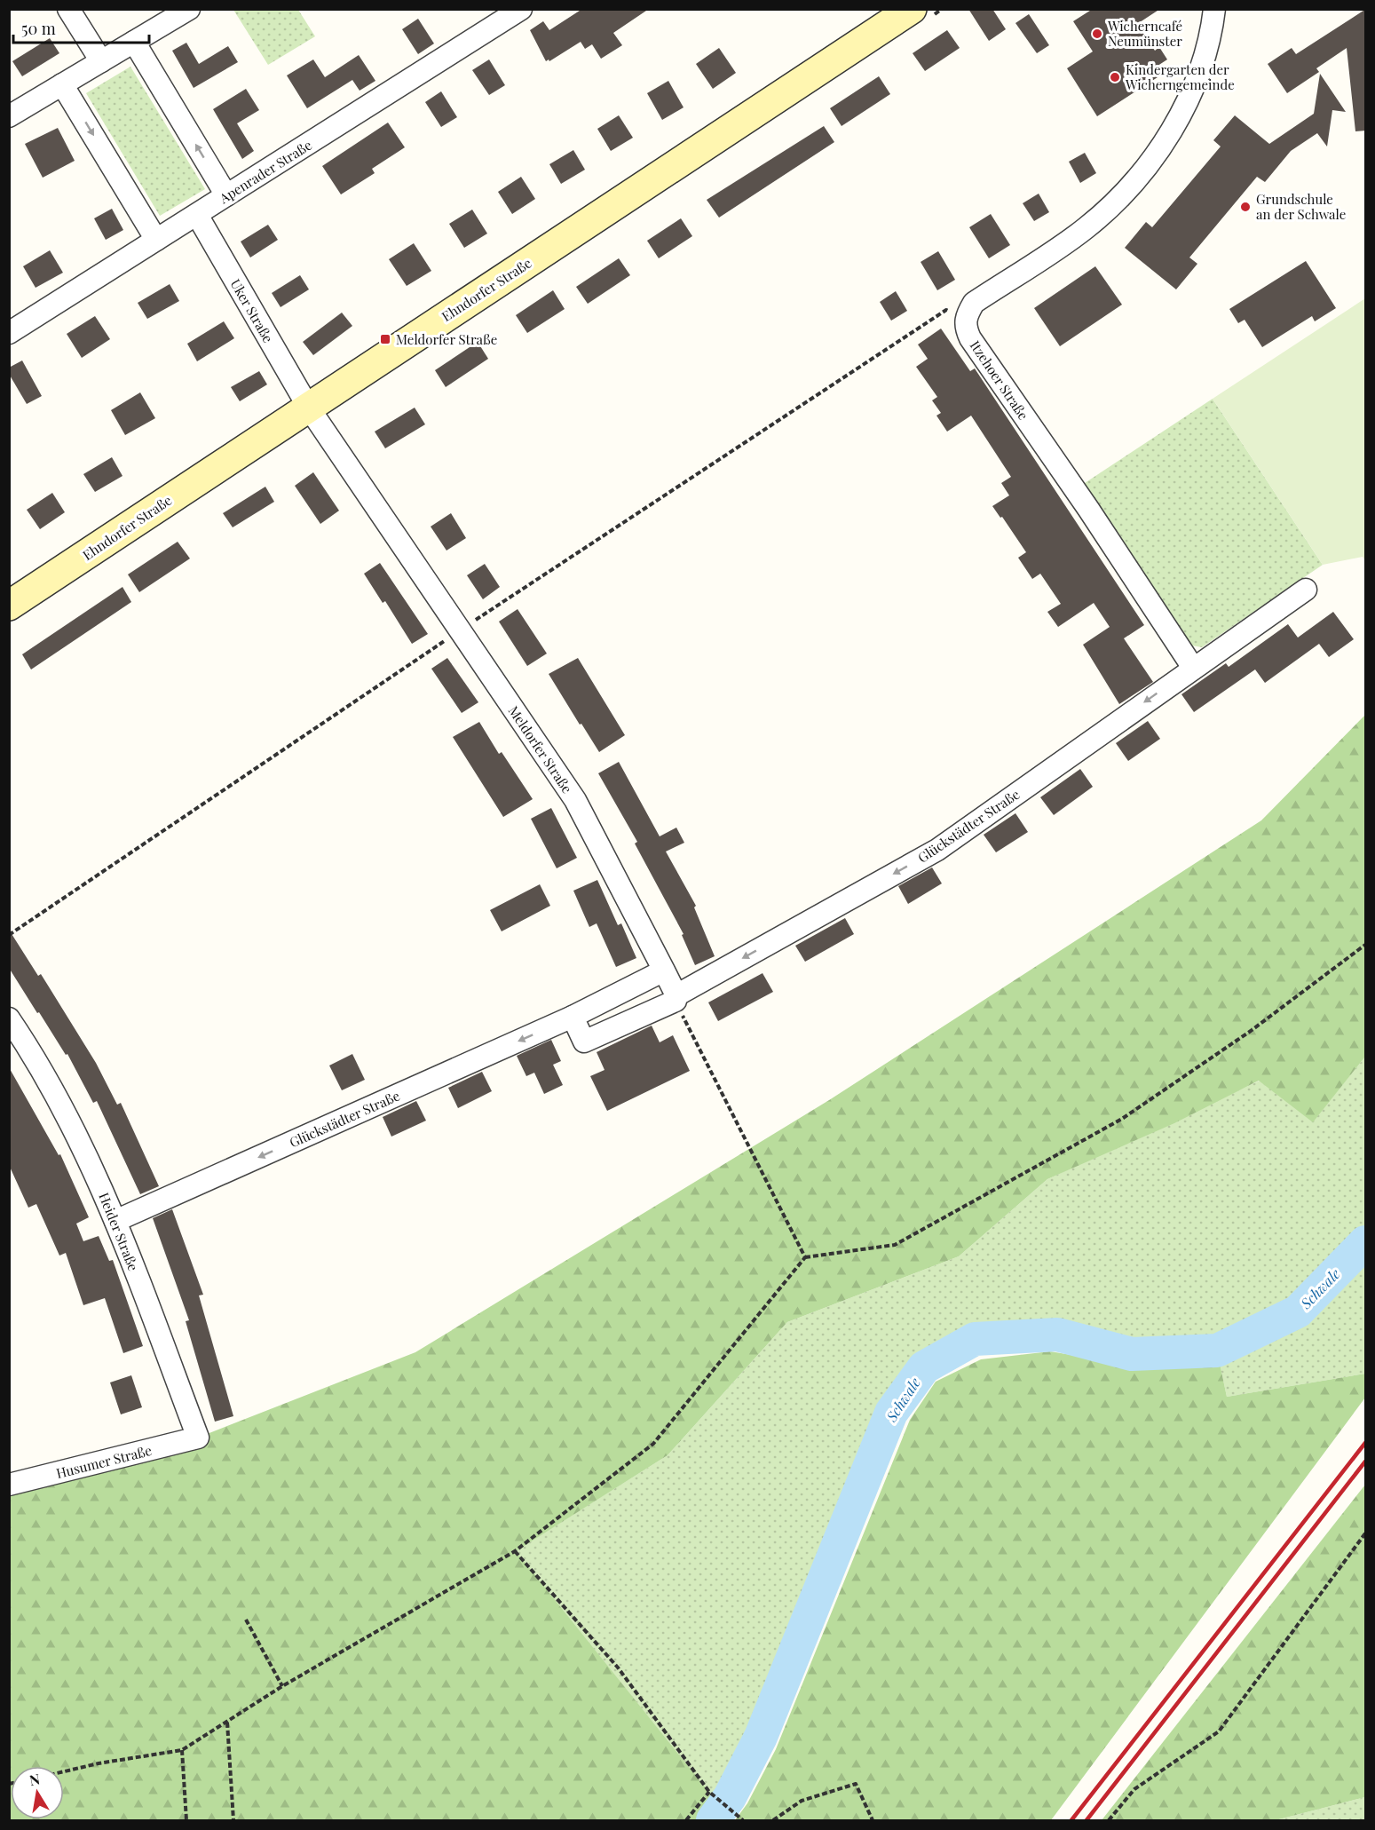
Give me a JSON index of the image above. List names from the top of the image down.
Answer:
{
  "streets": {
    "street": [
      "Apenrader Straße",
      "Ehndorfer Straße",
      "Uker Straße",
      "Itzehoer Straße",
      "Meldorfer Straße",
      "Glückstädter Straße",
      "Heider Straße",
      "Husumer Straße"
    ]
  },
  "crossings": [
    ["Apenrader Straße", "Uker Straße"],
    ["Ehndorfer Straße", "Uker Straße"],
    ["Ehndorfer Straße", "Meldorfer Straße"],
    ["Uker Straße", "Meldorfer Straße"],
    ["Itzehoer Straße", "Glückstädter Straße"],
    ["Meldorfer Straße", "Glückstädter Straße"],
    ["Glückstädter Straße", "Heider Straße"],
    ["Heider Straße", "Husumer Straße"]
  ],
  "one_way": ["Glückstädter Straße"],
  "water": ["Schwale"],
  "places": {
    "other": ["Wicherncafé Neumünster", "Kindergarten der Wicherngemeinde", "Grundschule an der Schwale"],
    "transit": ["Meldorfer Straße"]
  },
  "scale_bar": "50 m",
  "north": "top"
}
